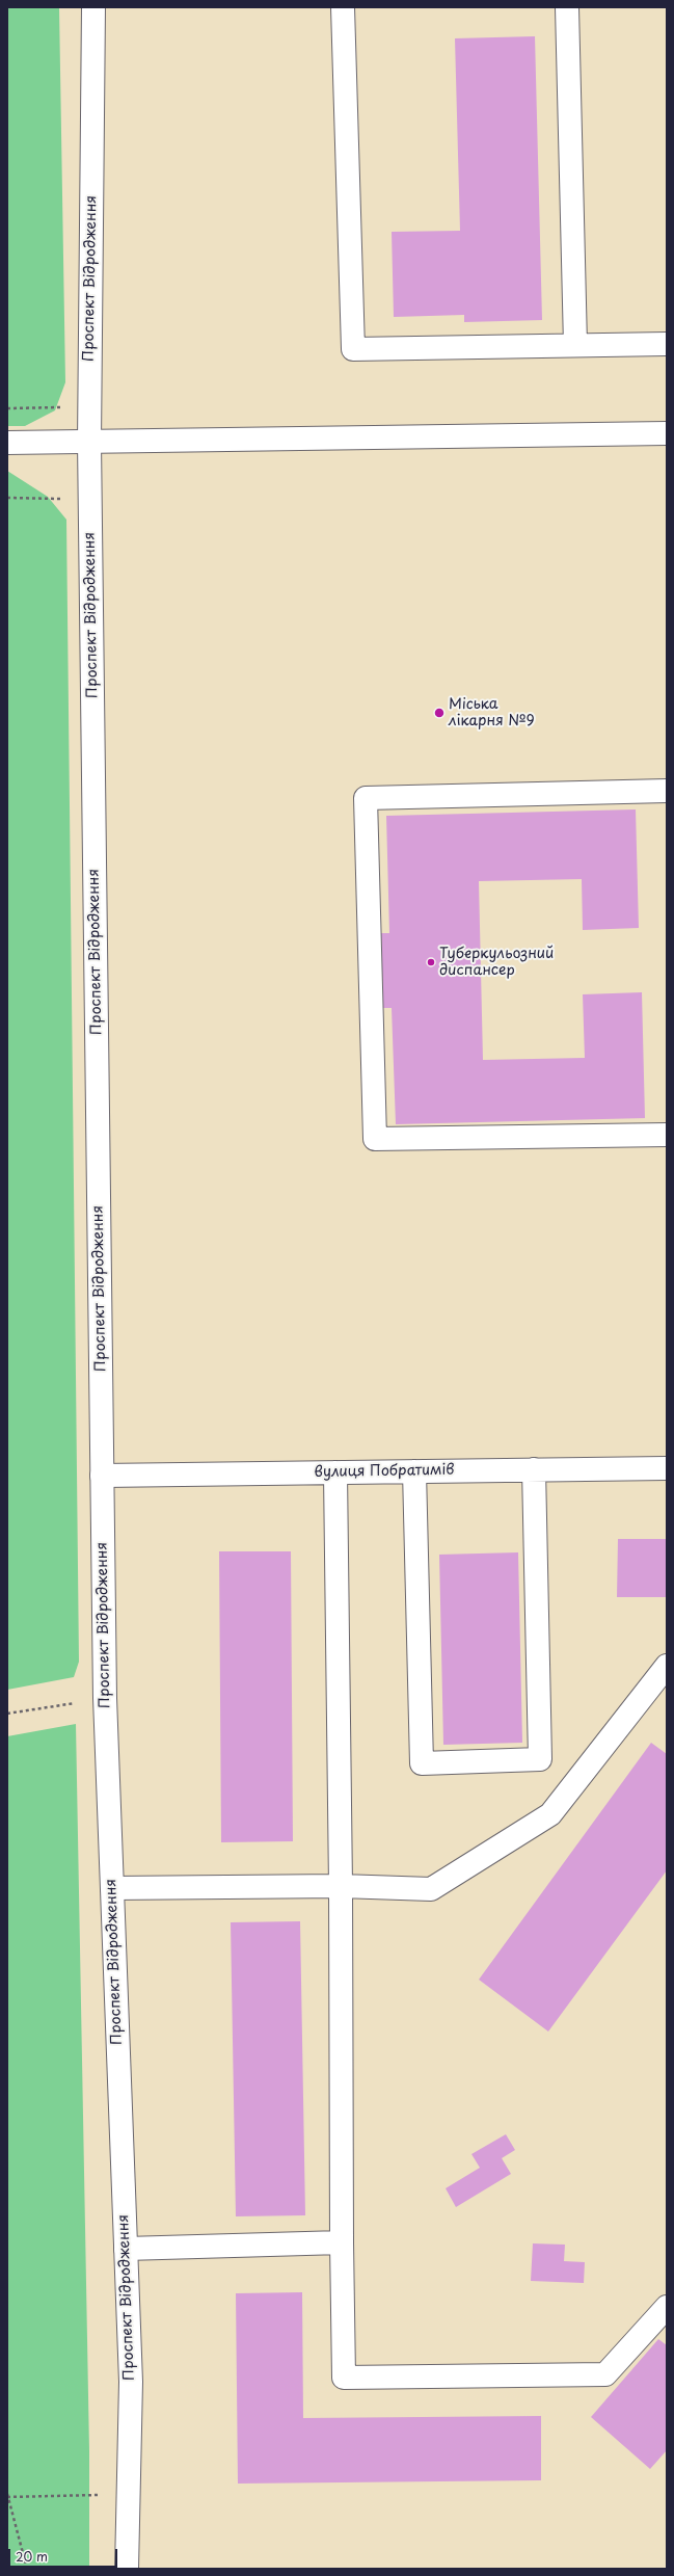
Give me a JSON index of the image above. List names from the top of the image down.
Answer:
{
  "streets": {
    "main road": ["Проспект Відродження", "вулиця Побратимів"]
  },
  "crossings": [
    ["Проспект Відродження", "вулиця Побратимів"]
  ],
  "places": ["Міська лікарня №9", "Туберкульозний диспансер"],
  "scale_bar": "20 m"
}
